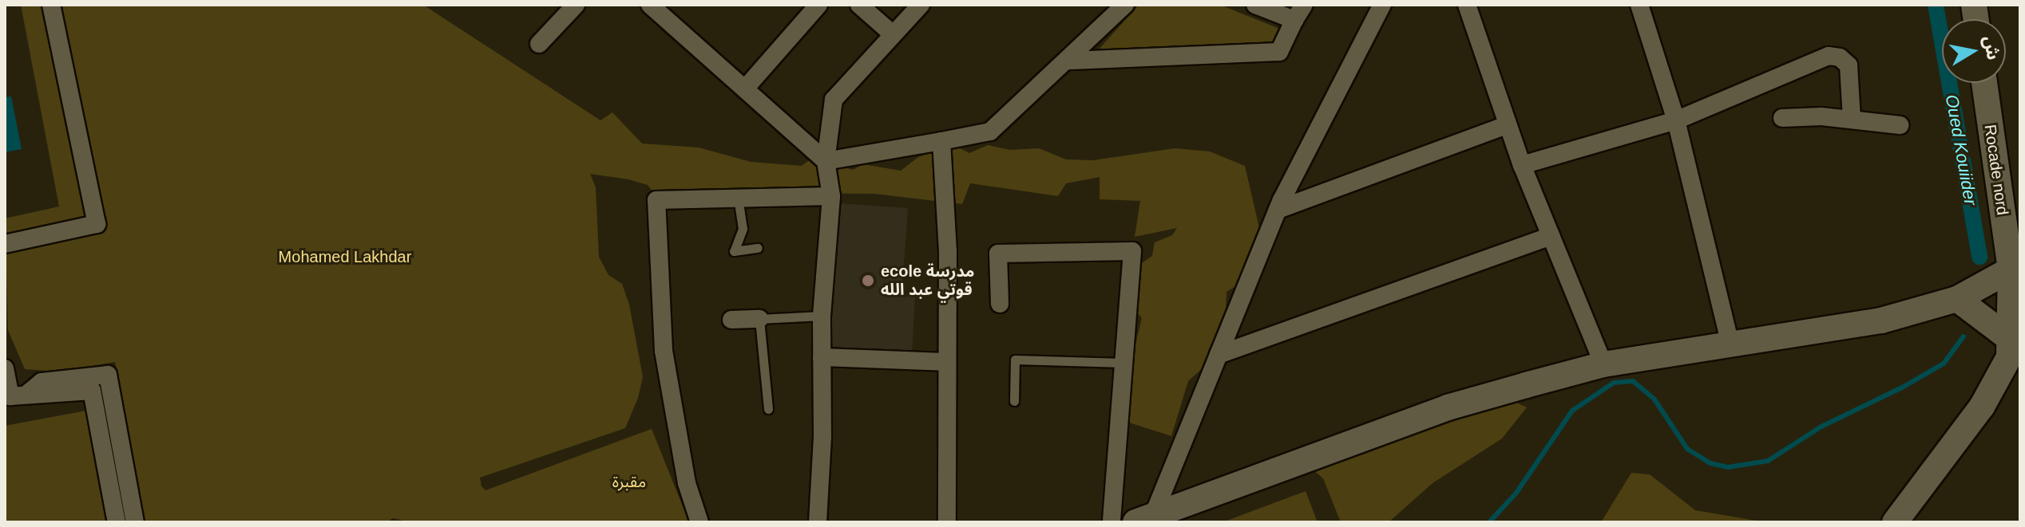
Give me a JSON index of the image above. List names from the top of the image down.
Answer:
{
  "streets": {
    "main road": ["Rocade nord"]
  },
  "water": ["Oued Kouiider"],
  "parks": ["Mohamed Lakhdar", "مقبرة"],
  "places": ["ecole مدرسة قوتي عبد الله"],
  "north": "right"
}
